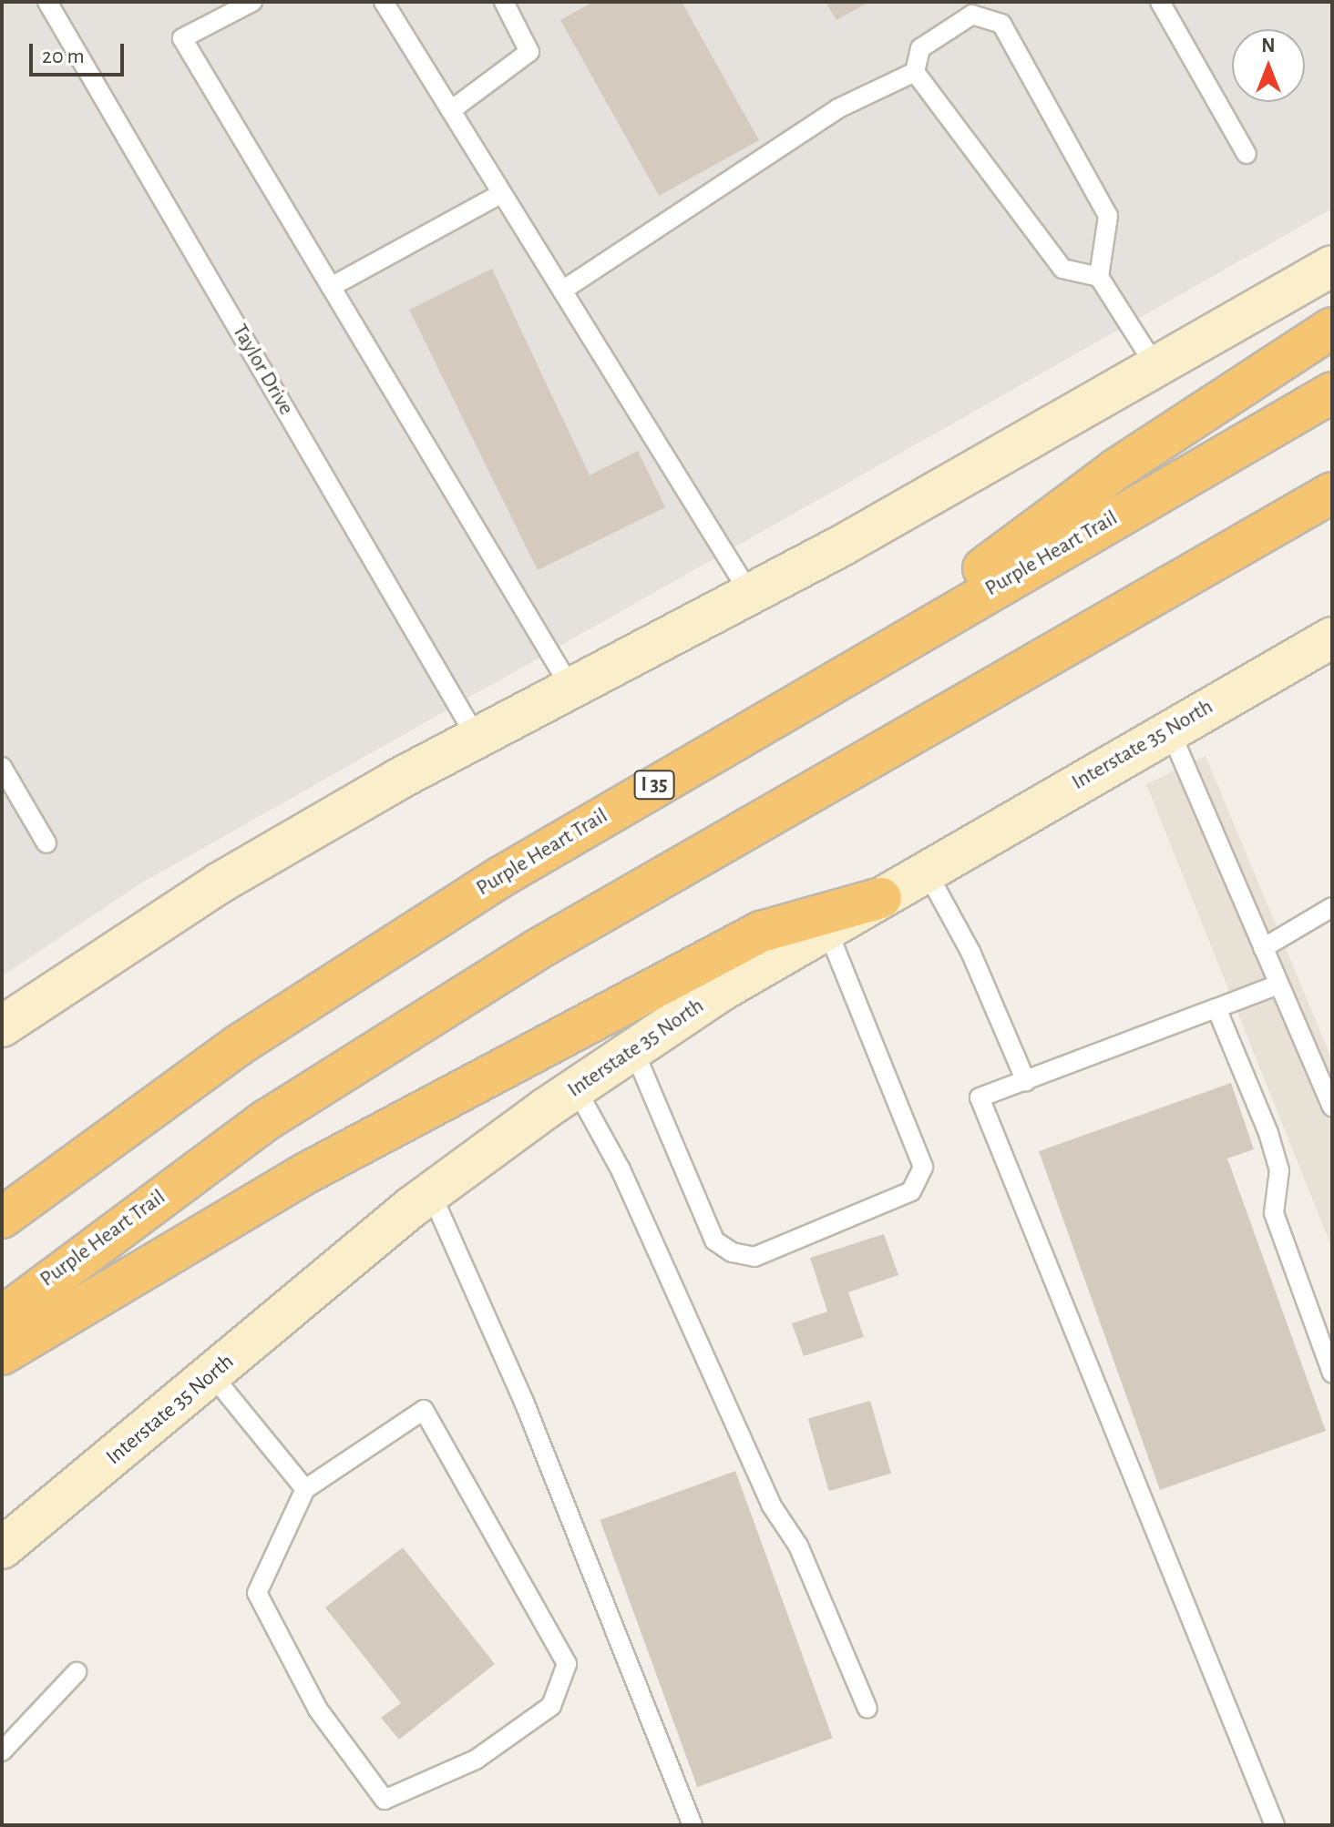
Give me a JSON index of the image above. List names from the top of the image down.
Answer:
{
  "streets": {
    "highway": ["Purple Heart Trail", "I 35"],
    "main road": ["Interstate 35 North"],
    "lane": ["Taylor Drive"]
  },
  "scale_bar": "20 m",
  "north": "top"
}
